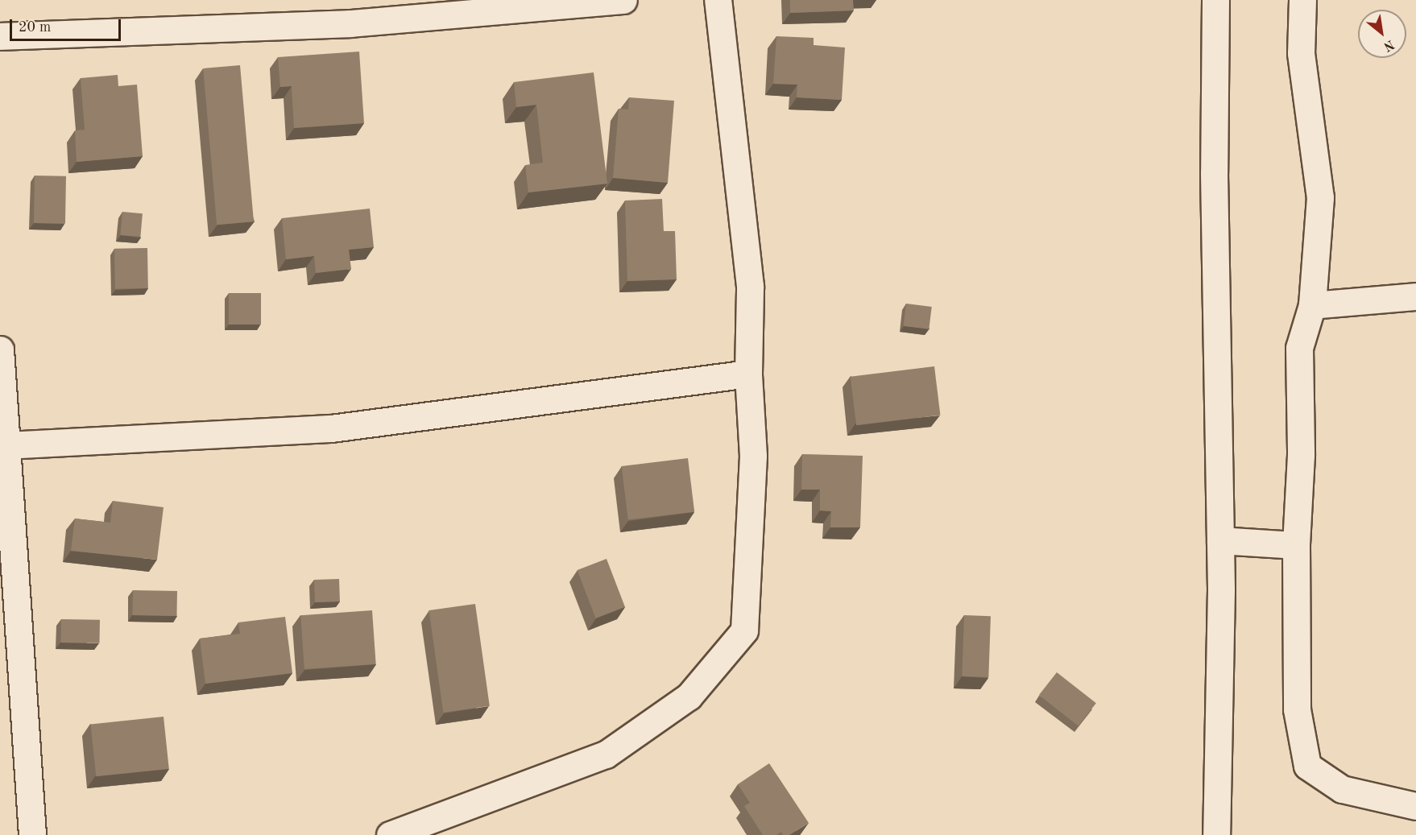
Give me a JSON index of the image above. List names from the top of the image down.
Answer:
{
  "scale_bar": "20 m",
  "north": "bottom right"
}
